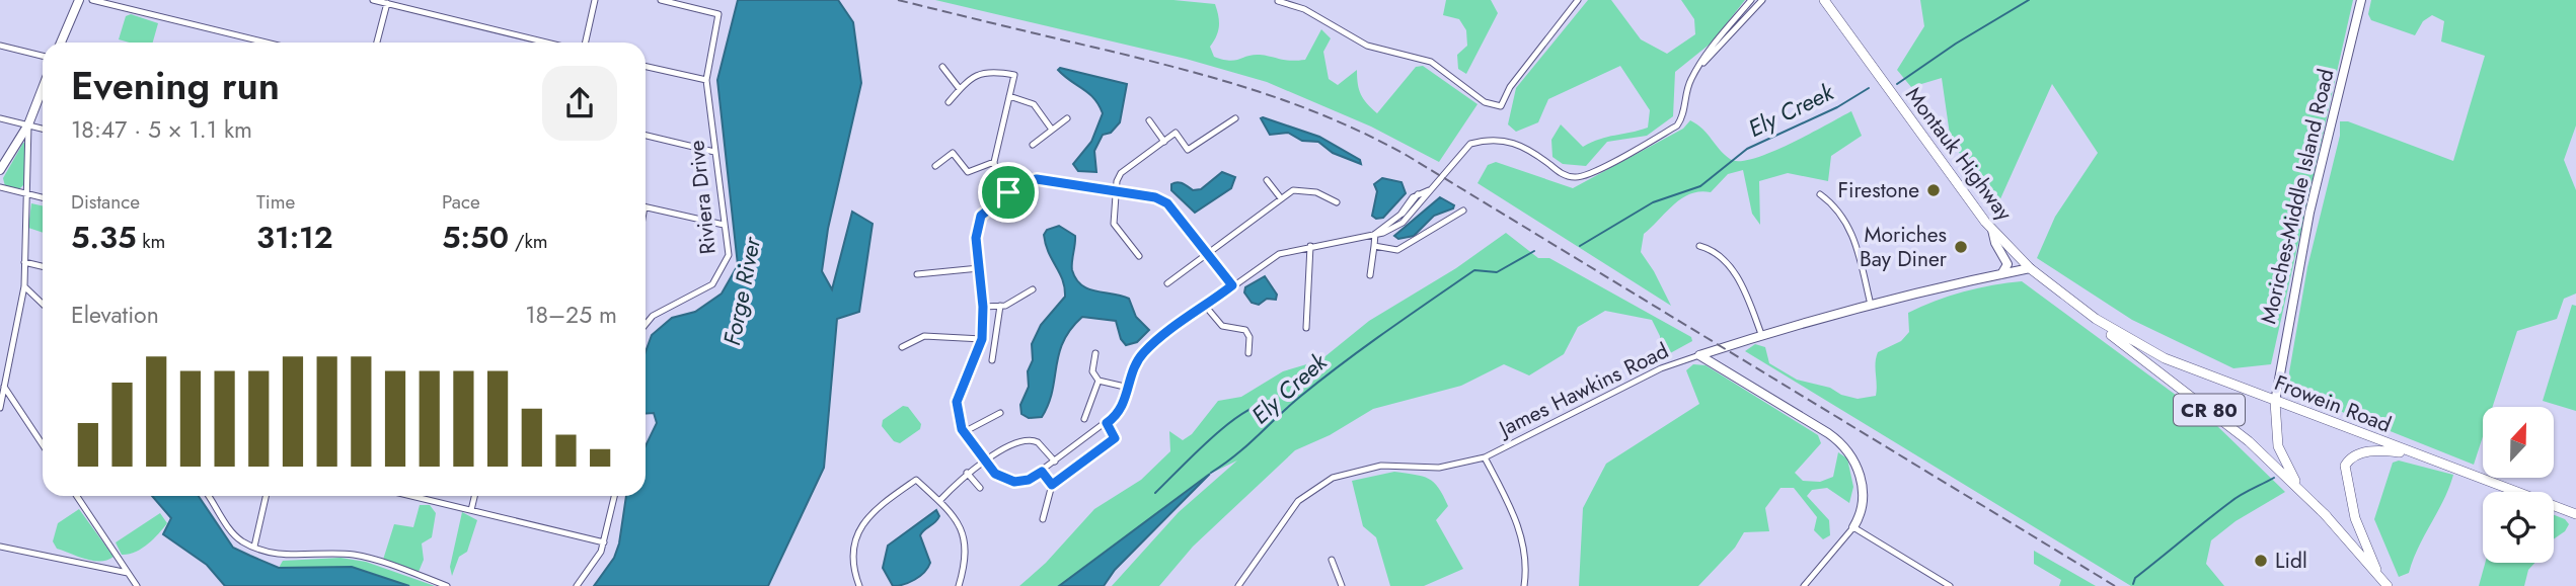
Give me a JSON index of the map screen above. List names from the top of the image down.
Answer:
{
  "streets": {
    "main road": ["Montauk Highway", "Frowein Road", "CR 80"],
    "street": ["Moriches-Middle Island Road", "Riviera Drive", "James Hawkins Road"]
  },
  "crossings": [
    ["Montauk Highway", "James Hawkins Road"],
    ["Montauk Highway", "Frowein Road"],
    ["Montauk Highway", "CR 80"],
    ["Moriches-Middle Island Road", "Frowein Road"],
    ["Moriches-Middle Island Road", "CR 80"],
    ["Frowein Road", "CR 80"]
  ],
  "water": ["Ely Creek", "Forge River"],
  "places": ["Firestone", "Moriches Bay Diner", "Lidl"],
  "north": "top",
  "page": {
    "heading": ["Evening run", "18:47 · 5 × 1.1 km"],
    "stats": [
      ["Distance", "5.35 km"],
      ["Time", "31:12"],
      ["Pace", "5:50 /km"]
    ],
    "chart": ["Elevation", "18–25 m"]
  }
}
